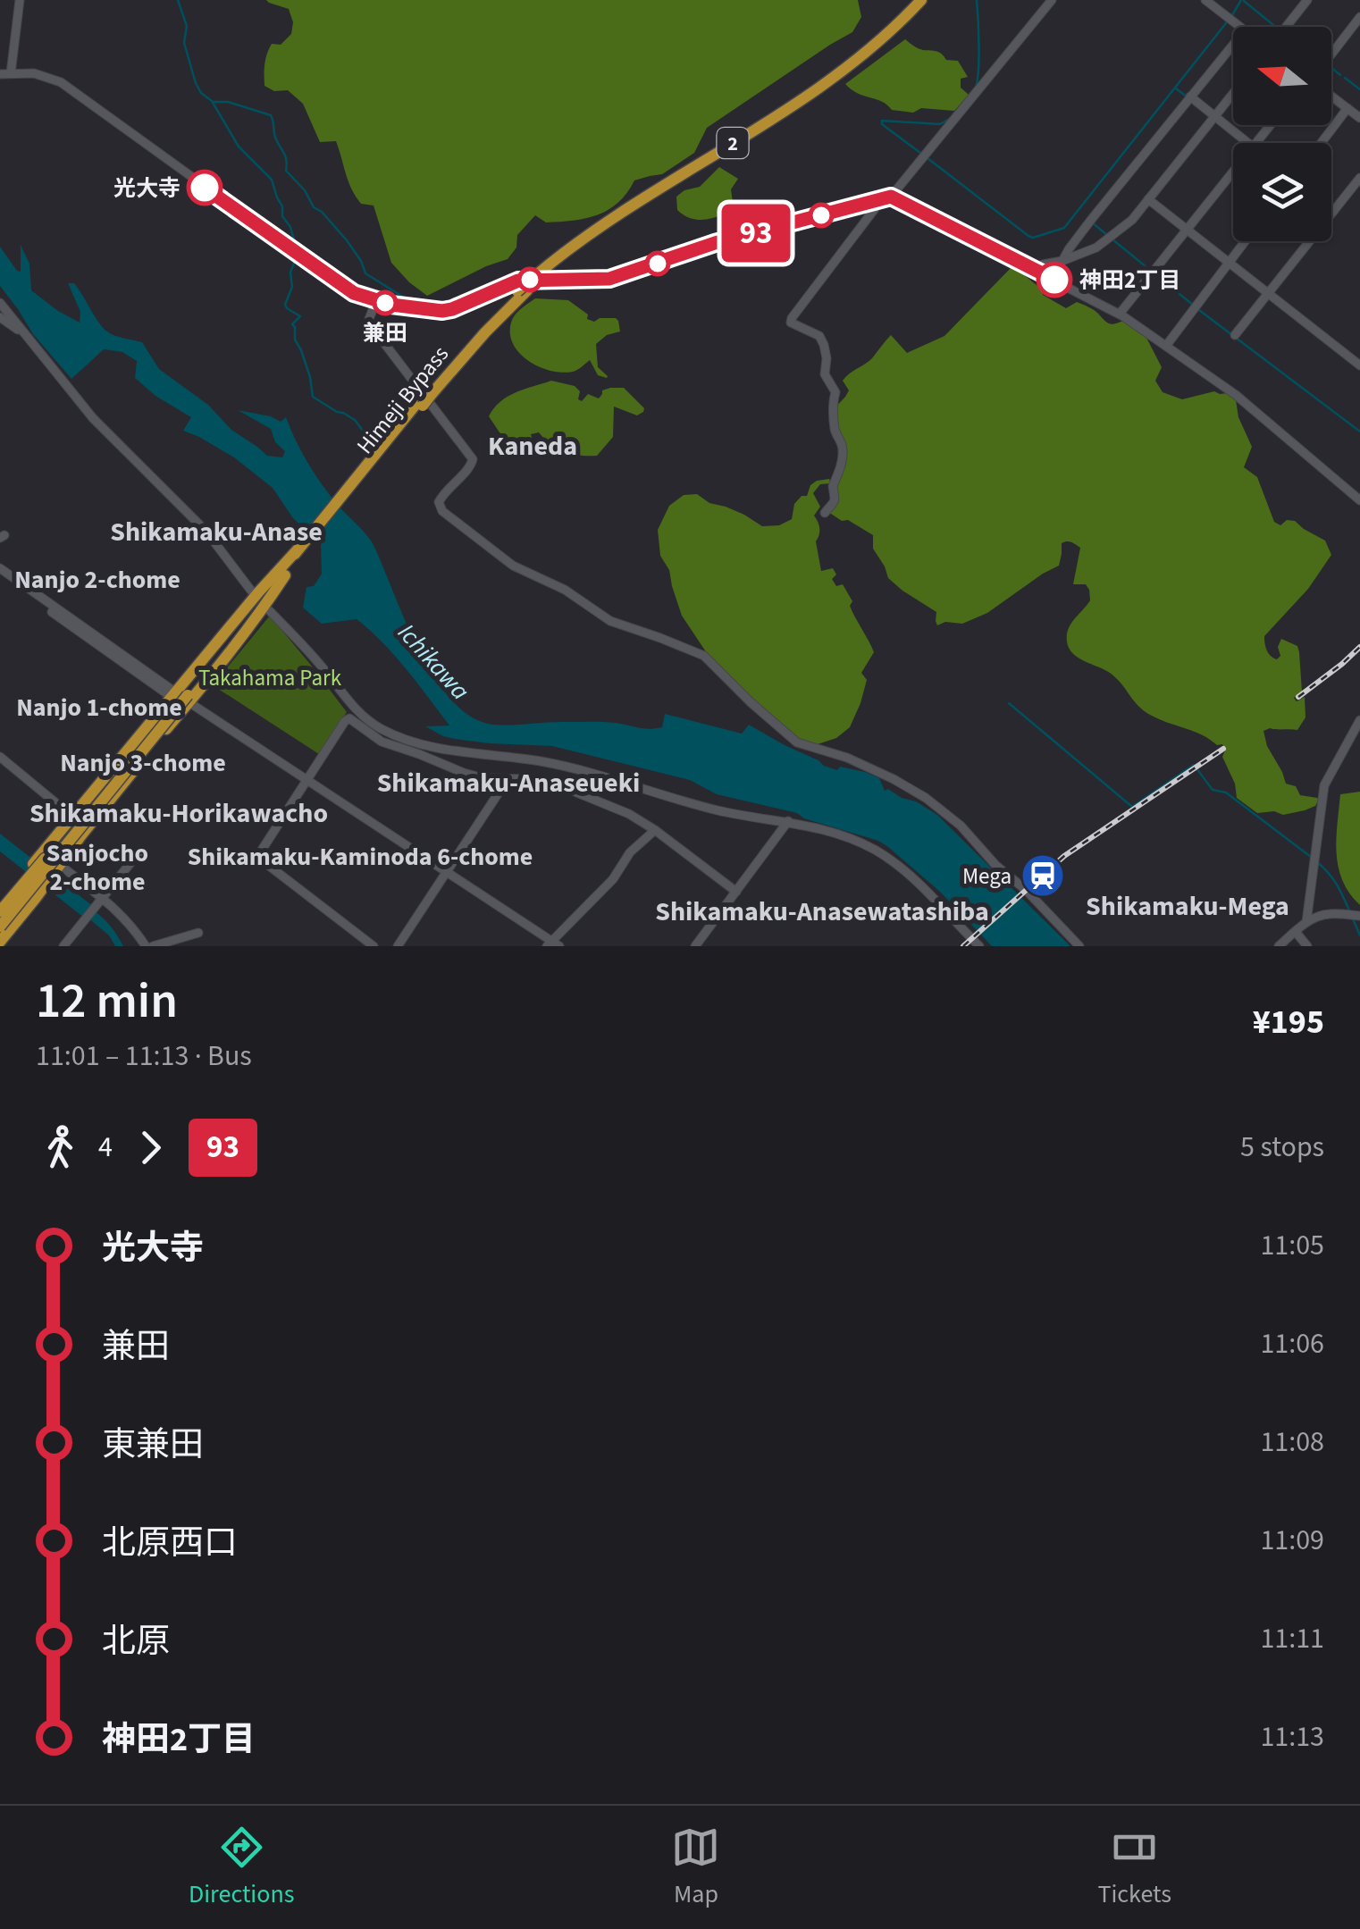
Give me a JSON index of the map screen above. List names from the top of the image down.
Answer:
{
  "streets": {
    "highway": ["2", "Himeji Bypass"]
  },
  "districts": [
    "Kaneda",
    "Shikamaku-Anase",
    "Nanjo 2-chome",
    "Nanjo 1-chome",
    "Nanjo 3-chome",
    "Shikamaku-Anaseueki",
    "Shikamaku-Horikawacho",
    "Sanjocho 2-chome",
    "Shikamaku-Kaminoda 6-chome",
    "Shikamaku-Mega",
    "Shikamaku-Anasewatashiba"
  ],
  "water": ["Ichikawa"],
  "parks": ["Takahama Park"],
  "places": {
    "other": ["光大寺", "神田2丁目", "兼田"],
    "station": ["Mega"]
  },
  "lines": ["bus line 93"],
  "north": "left",
  "page": {
    "on_map": "93",
    "heading": ["12 min", "11:01 – 11:13 · Bus", "¥195"],
    "legs": ["4", "93", "5 stops"],
    "list": [
      {
        "name": "光大寺",
        "value": "11:05"
      },
      {
        "name": "兼田",
        "value": "11:06"
      },
      {
        "name": "東兼田",
        "value": "11:08"
      },
      {
        "name": "北原西口",
        "value": "11:09"
      },
      {
        "name": "北原",
        "value": "11:11"
      },
      {
        "name": "神田2丁目",
        "value": "11:13"
      }
    ],
    "tabs": ["Directions", "Map", "Tickets"]
  }
}
